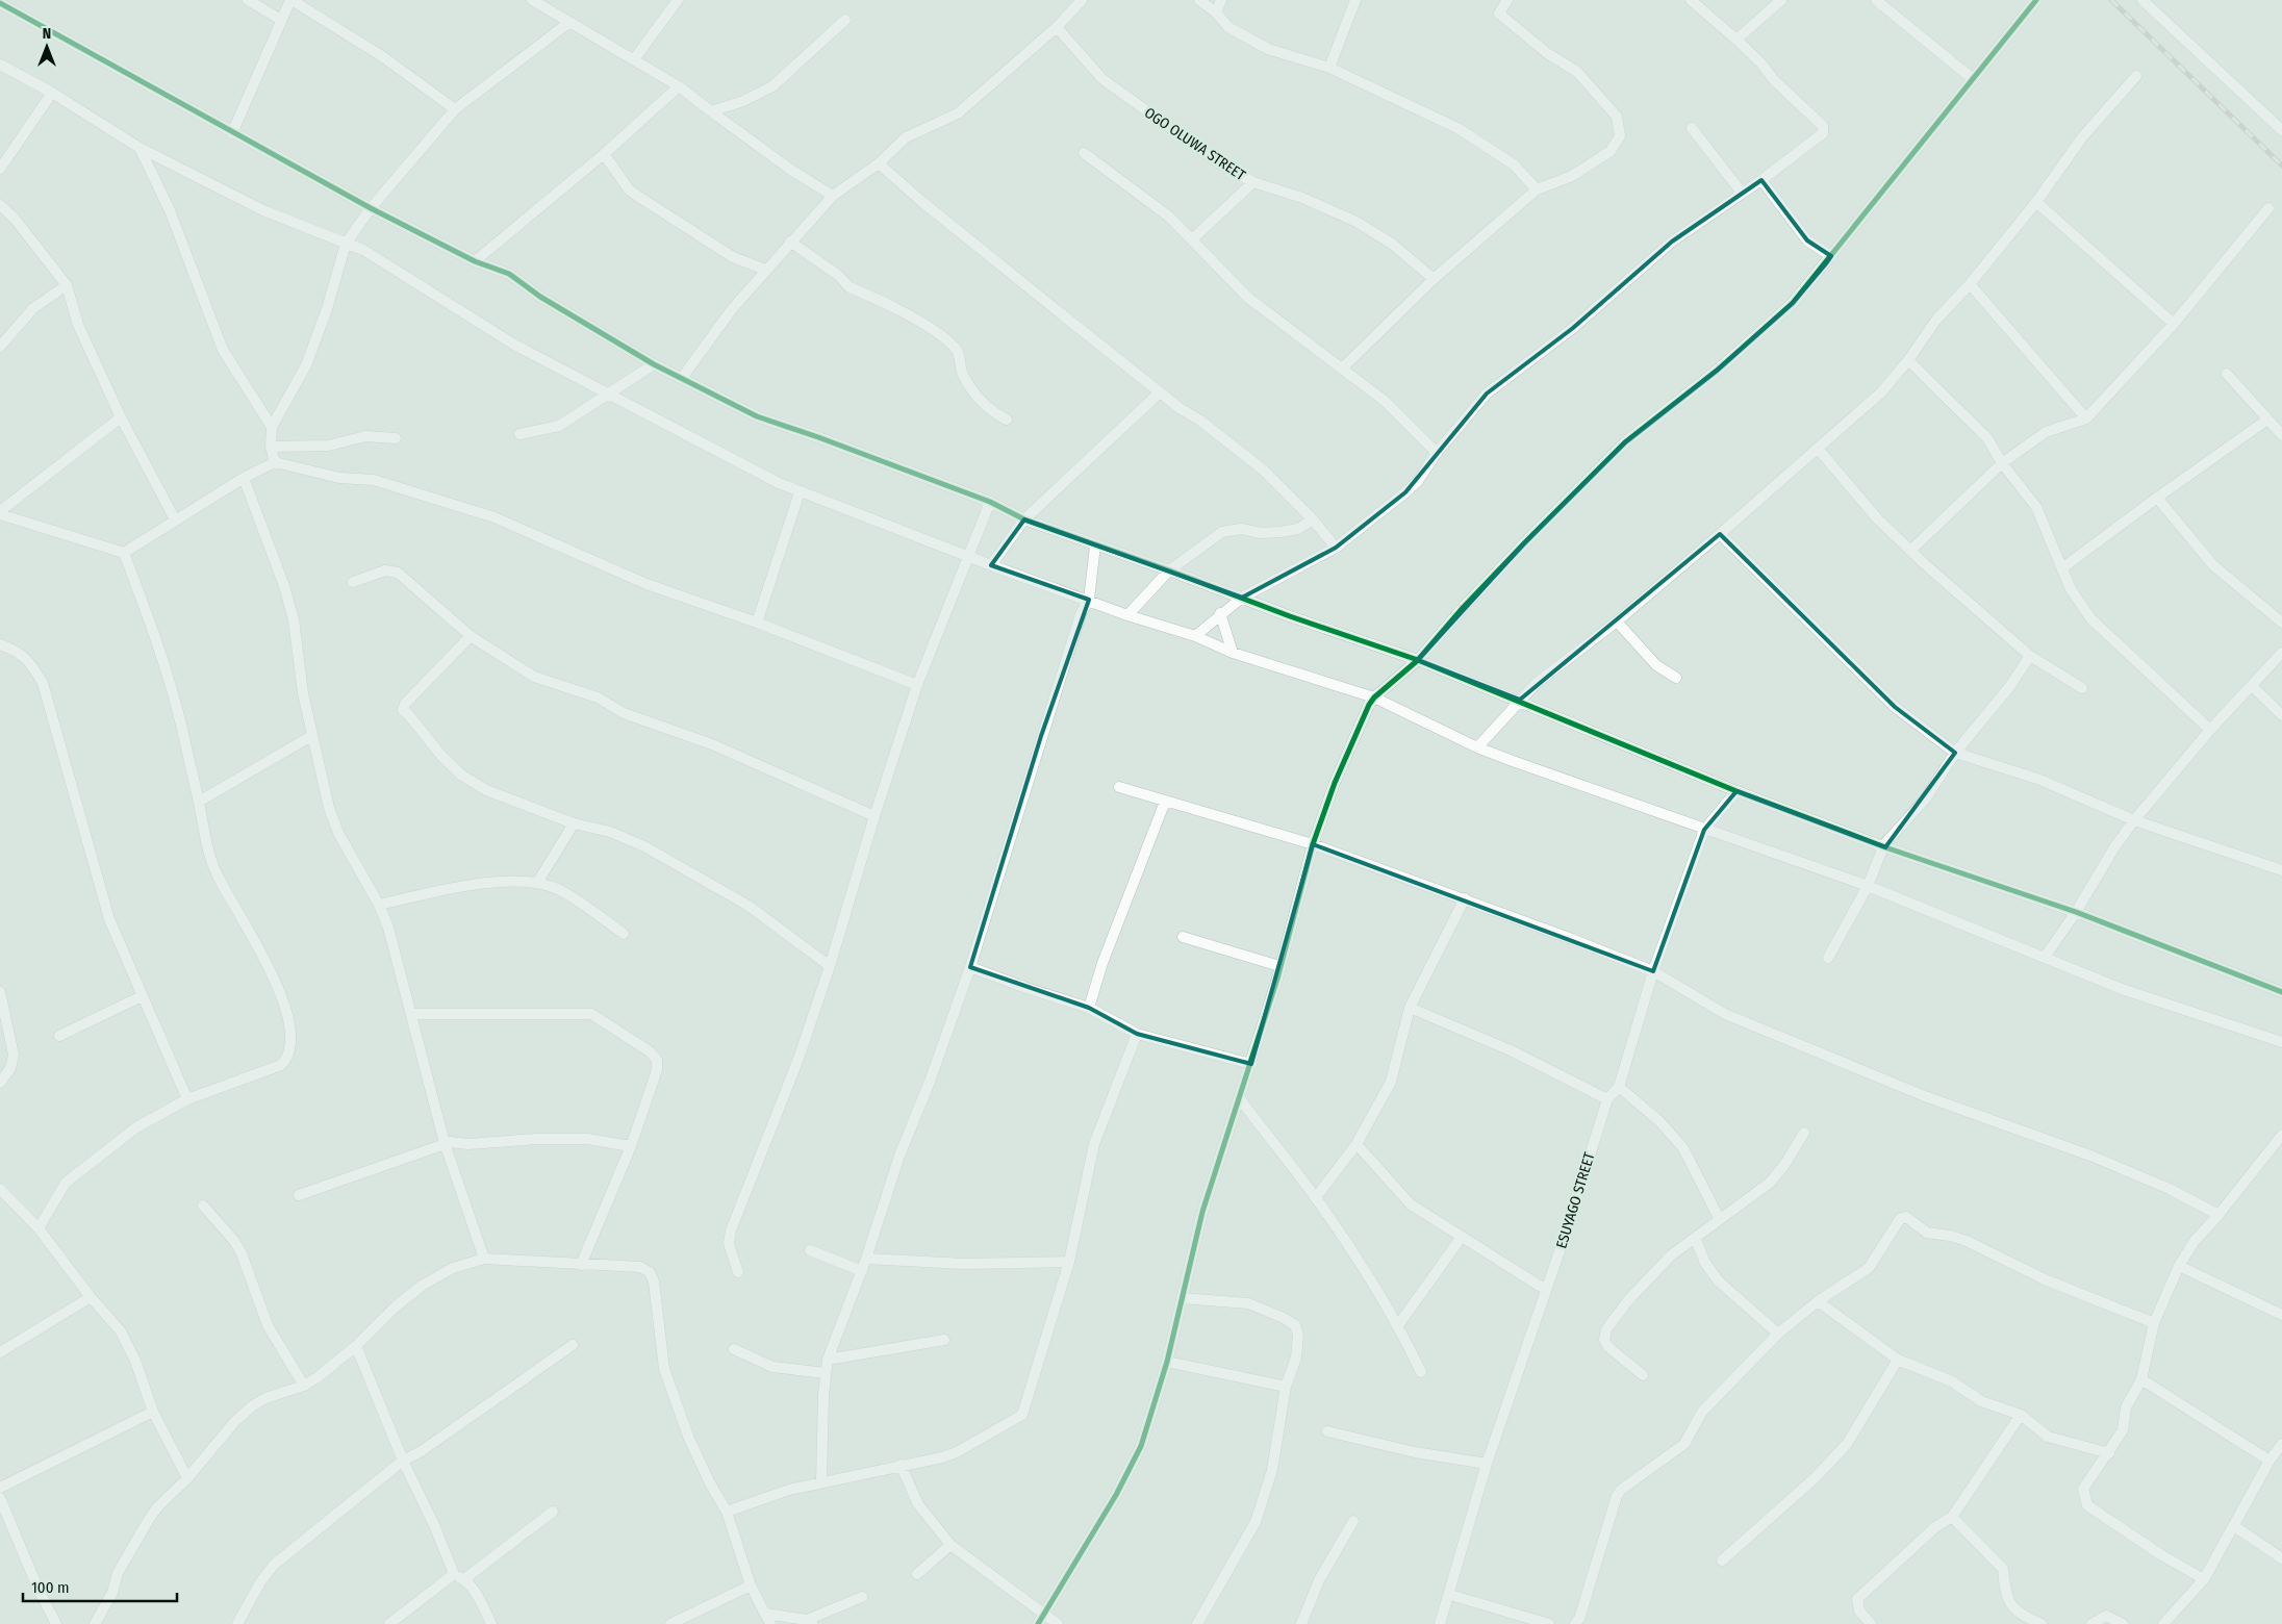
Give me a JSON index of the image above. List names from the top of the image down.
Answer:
{
  "streets": {
    "street": ["OGO OLUWA STREET", "ESUYAGO STREET"]
  },
  "scale_bar": "100 m",
  "north": "top"
}
